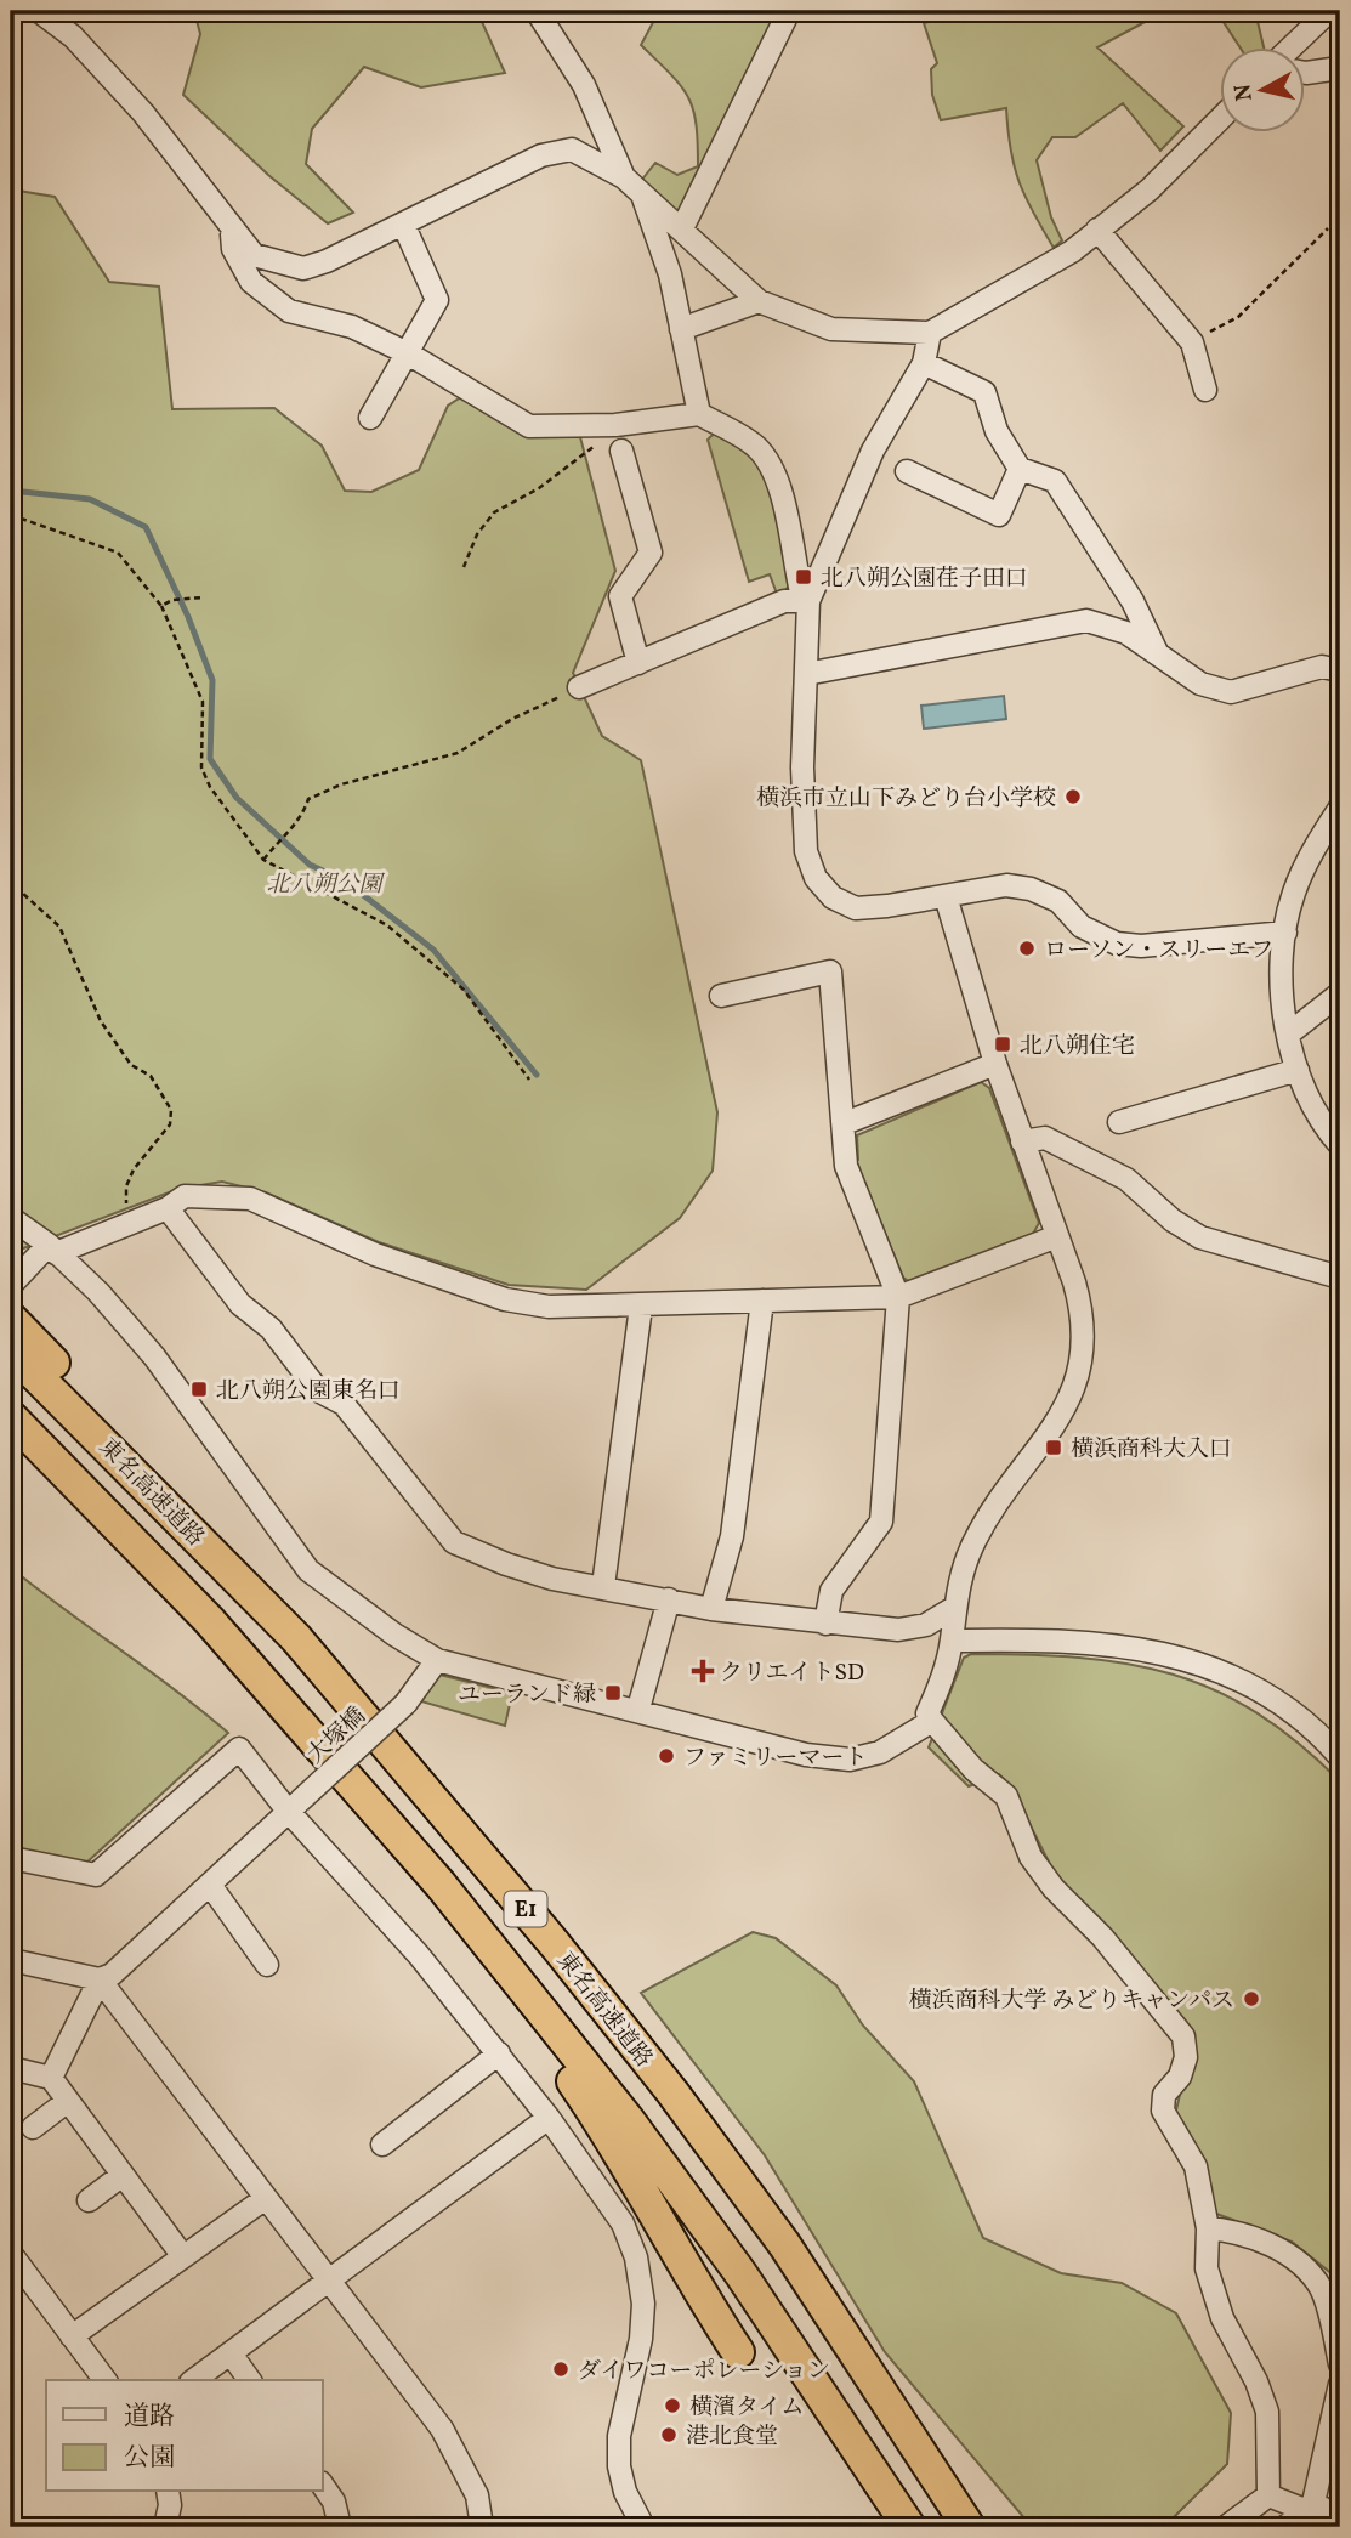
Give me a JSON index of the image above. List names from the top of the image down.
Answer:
{
  "streets": {
    "highway": ["東名高速道路", "E1"],
    "street": ["大塚橋"]
  },
  "parks": ["北八朔公園"],
  "places": {
    "transit": [
      "北八朔公園荏子田口",
      "北八朔住宅",
      "北八朔公園東名口",
      "横浜商科大入口",
      "ユーランド緑"
    ],
    "other": [
      "横浜市立山下みどり台小学校",
      "ローソン・スリーエフ",
      "ファミリーマート",
      "横浜商科大学 みどりキャンパス",
      "ダイワコーポレーション",
      "横濱タイム",
      "港北食堂"
    ],
    "health": ["クリエイトSD"]
  },
  "legend": ["道路", "公園"],
  "north": "left"
}
